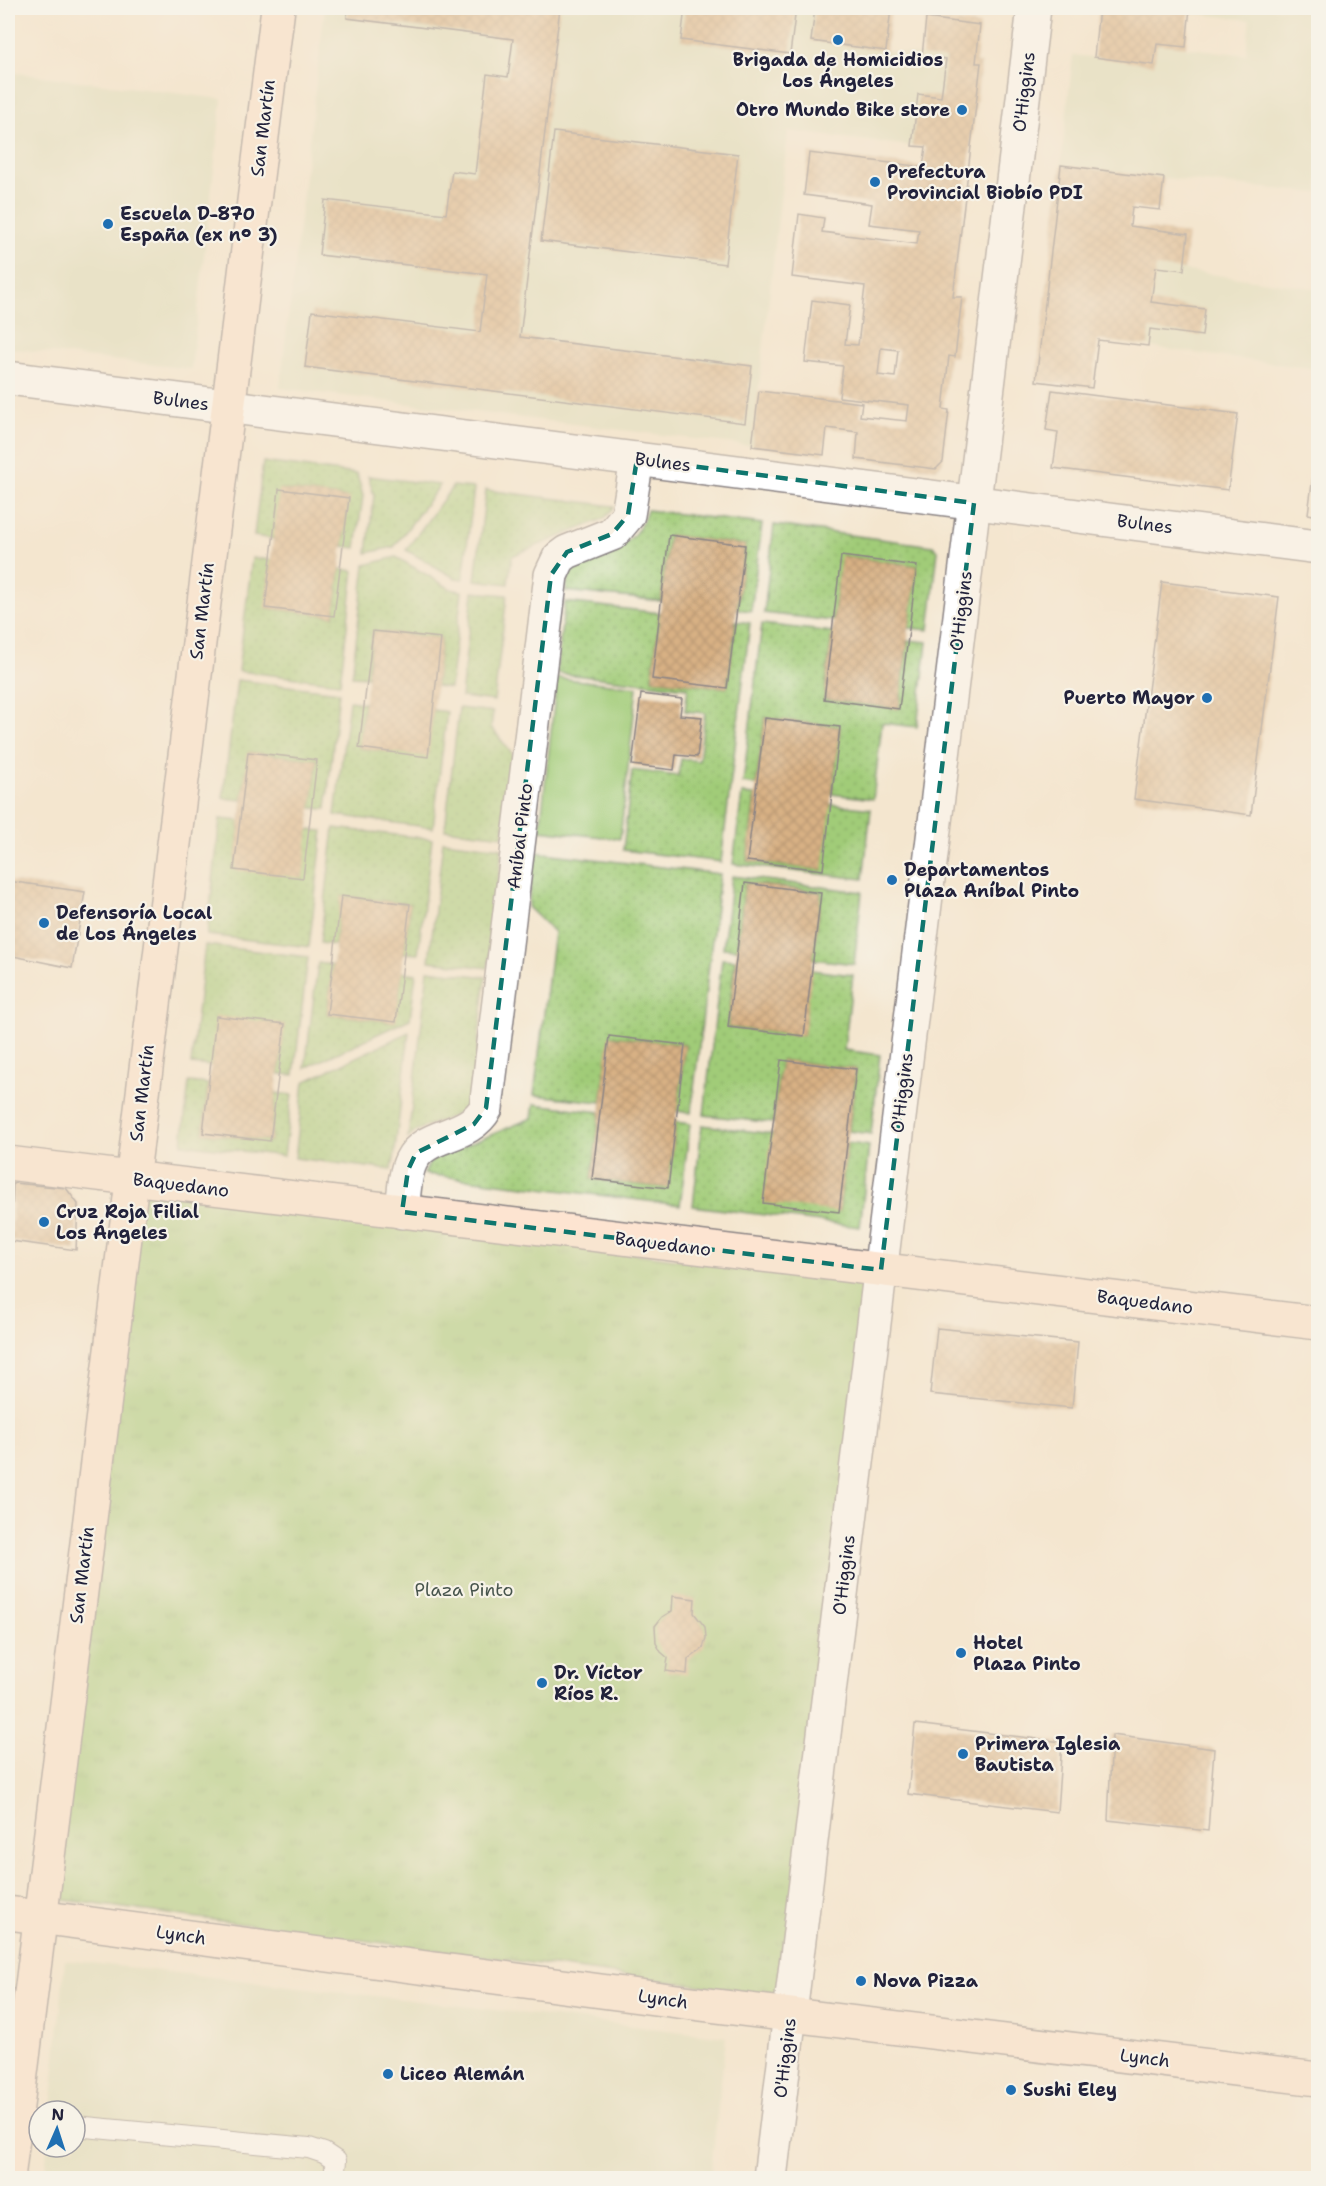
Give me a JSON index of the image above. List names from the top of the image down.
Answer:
{
  "streets": {
    "main road": ["San Martín", "Baquedano", "Lynch"],
    "street": ["O'Higgins", "Bulnes", "Aníbal Pinto"]
  },
  "crossings": [
    ["O'Higgins", "Bulnes"],
    ["O'Higgins", "Baquedano"],
    ["O'Higgins", "Lynch"],
    ["San Martín", "Bulnes"],
    ["San Martín", "Baquedano"],
    ["San Martín", "Lynch"],
    ["Bulnes", "Aníbal Pinto"],
    ["Aníbal Pinto", "Baquedano"]
  ],
  "parks": ["Plaza Pinto"],
  "places": [
    "Brigada de Homicidios Los Ángeles",
    "Otro Mundo Bike store",
    "Prefectura Provincial Biobío PDI",
    "Escuela D-870 España (ex n° 3)",
    "Puerto Mayor",
    "Departamentos Plaza Aníbal Pinto",
    "Defensoría Local de Los Ángeles",
    "Cruz Roja Filial Los Ángeles",
    "Hotel Plaza Pinto",
    "Dr. Víctor Ríos R.",
    "Primera Iglesia Bautista",
    "Nova Pizza",
    "Liceo Alemán",
    "Sushi Eley"
  ],
  "north": "top"
}
